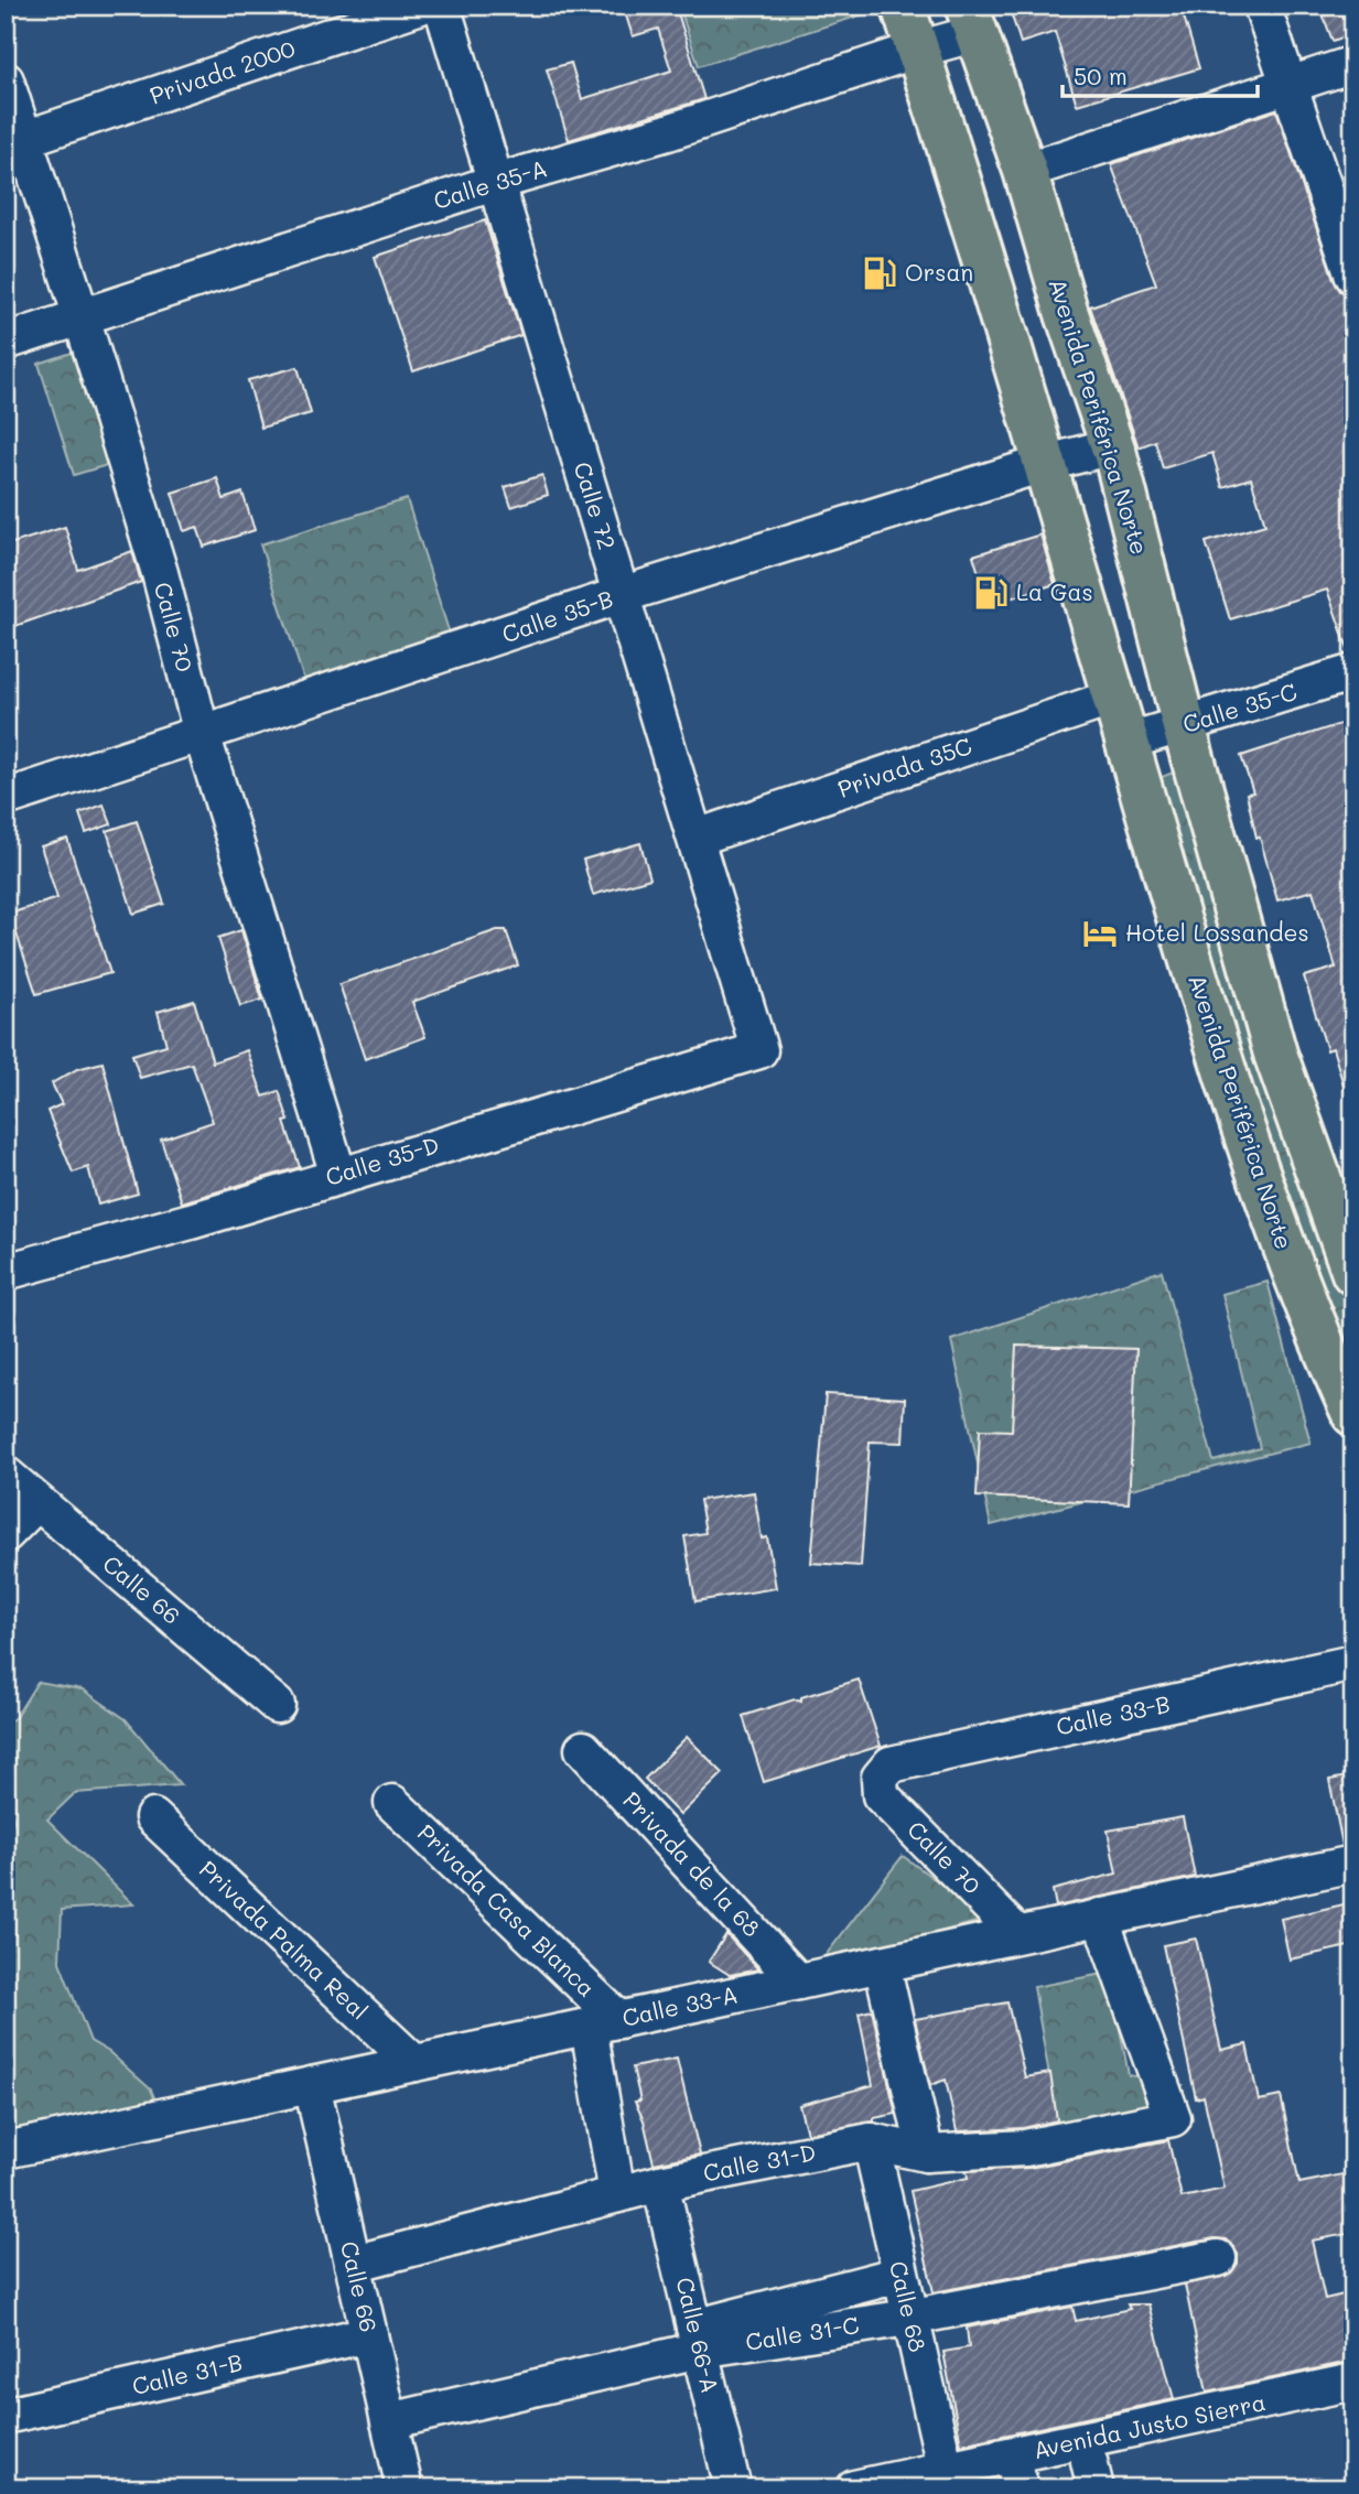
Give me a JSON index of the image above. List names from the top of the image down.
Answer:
{
  "streets": {
    "main road": ["Avenida Periférica Norte"],
    "street": [
      "Privada 2000",
      "Calle 35-A",
      "Calle 72",
      "Calle 35-B",
      "Calle 70",
      "Calle 35-C",
      "Privada 35C",
      "Calle 35-D",
      "Calle 66",
      "Calle 33-B",
      "Privada de la 68",
      "Privada Casa Blanca",
      "Privada Palma Real",
      "Calle 33-A",
      "Calle 31-D",
      "Calle 68",
      "Calle 31-C",
      "Calle 66-A",
      "Calle 31-B",
      "Avenida Justo Sierra"
    ]
  },
  "crossings": [
    ["Privada 2000", "Calle 70"],
    ["Calle 35-A", "Avenida Periférica Norte"],
    ["Calle 35-A", "Calle 72"],
    ["Calle 35-A", "Calle 70"],
    ["Avenida Periférica Norte", "Calle 35-B"],
    ["Avenida Periférica Norte", "Calle 35-C"],
    ["Avenida Periférica Norte", "Privada 35C"],
    ["Calle 72", "Calle 35-B"],
    ["Calle 72", "Privada 35C"],
    ["Calle 72", "Calle 35-D"],
    ["Calle 35-B", "Calle 70"],
    ["Calle 70", "Calle 35-D"],
    ["Calle 70", "Calle 33-B"],
    ["Calle 70", "Calle 33-A"],
    ["Calle 66", "Calle 33-A"],
    ["Calle 66", "Calle 31-D"],
    ["Calle 66", "Calle 31-C"],
    ["Calle 66", "Calle 31-B"],
    ["Privada de la 68", "Calle 33-A"],
    ["Privada Casa Blanca", "Calle 33-A"],
    ["Privada Palma Real", "Calle 33-A"],
    ["Calle 33-A", "Calle 31-D"],
    ["Calle 31-D", "Calle 68"],
    ["Calle 31-D", "Calle 66-A"],
    ["Calle 68", "Calle 31-C"],
    ["Calle 68", "Avenida Justo Sierra"],
    ["Calle 31-C", "Calle 66-A"]
  ],
  "places": {
    "fuel station": ["Orsan", "La Gas"],
    "hotel": ["Hotel Lossandes"]
  },
  "scale_bar": "50 m"
}
